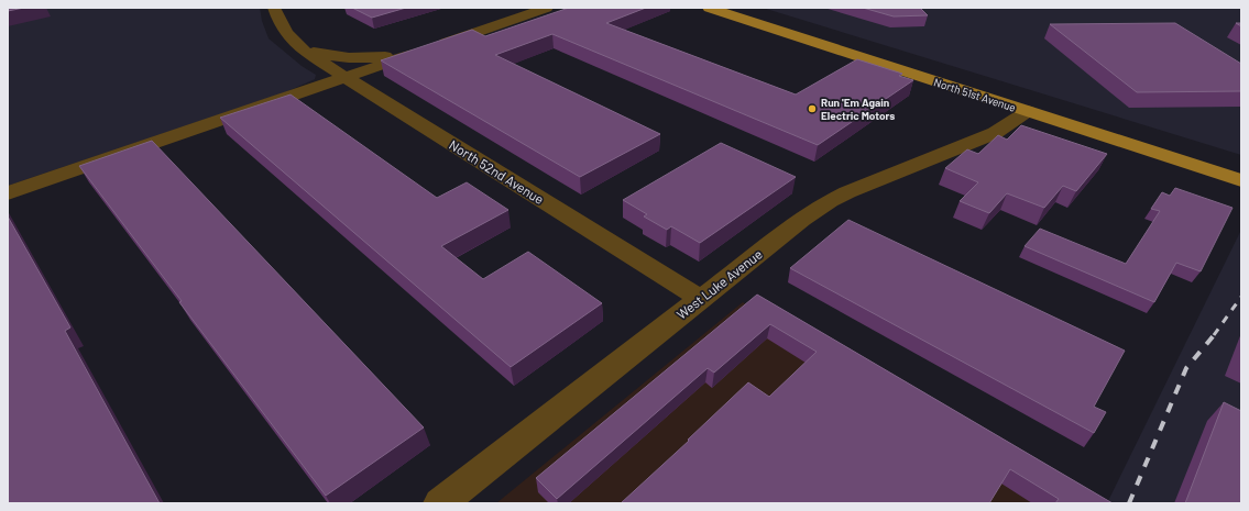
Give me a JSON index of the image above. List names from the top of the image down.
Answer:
{
  "streets": {
    "main road": ["North 51st Avenue"],
    "street": ["North 52nd Avenue", "West Luke Avenue"]
  },
  "crossings": [
    ["North 51st Avenue", "West Luke Avenue"],
    ["North 52nd Avenue", "West Luke Avenue"]
  ],
  "places": ["Run 'Em Again Electric Motors"]
}
